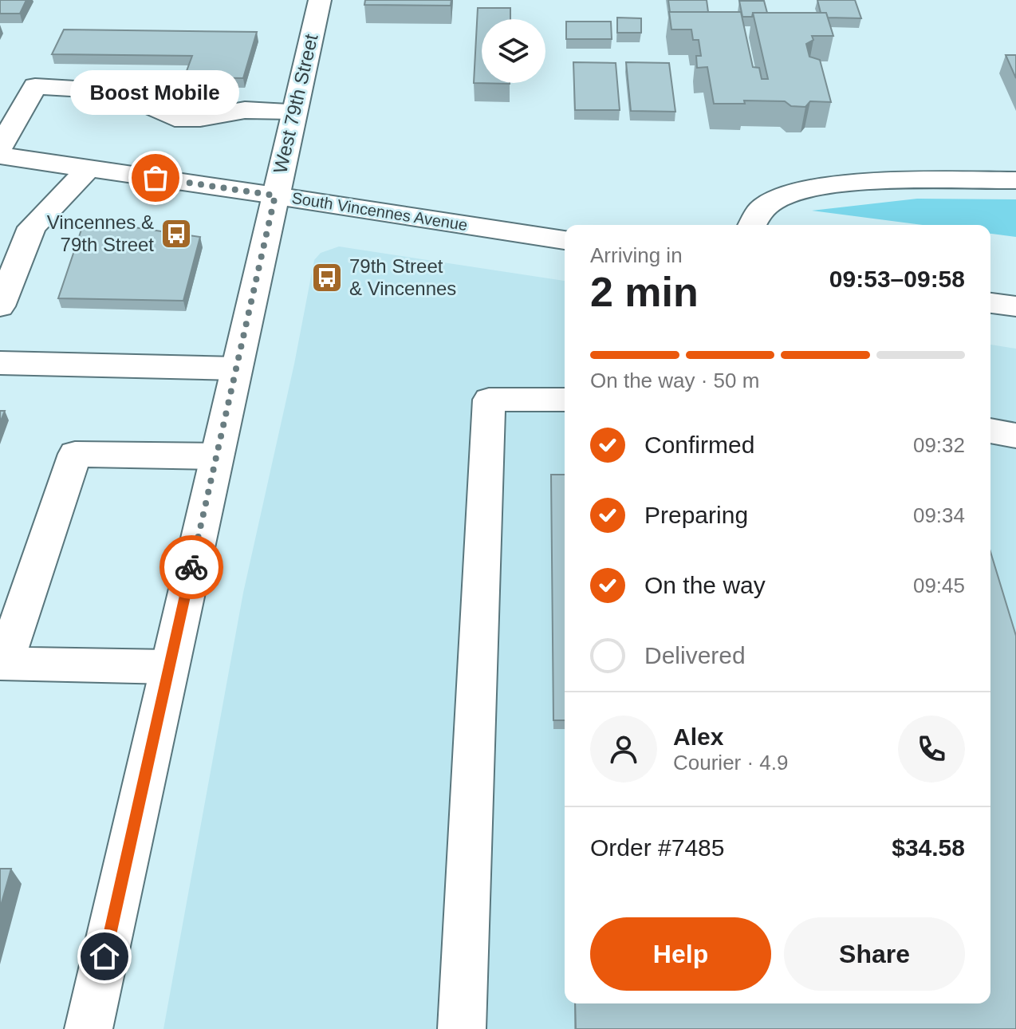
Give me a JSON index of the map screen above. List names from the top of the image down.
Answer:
{
  "streets": {
    "main road": ["West 79th Street", "South Vincennes Avenue"]
  },
  "crossings": [
    ["West 79th Street", "South Vincennes Avenue"]
  ],
  "places": {
    "other": ["Boost Mobile"],
    "bus stop": ["Vincennes & 79th Street", "79th Street & Vincennes"]
  },
  "page": {
    "bubble": "Boost Mobile",
    "heading": ["2 min", "Arriving in", "09:53–09:58"],
    "panel": [
      "Alex",
      "Courier · 4.9",
      "Order #7485",
      "$34.58"
    ],
    "bar": "On the way · 50 m",
    "list": [
      ["Confirmed", "09:32"],
      ["Preparing", "09:34"],
      ["On the way", "09:45"],
      "Delivered"
    ],
    "buttons": ["Help", "Share"]
  }
}
